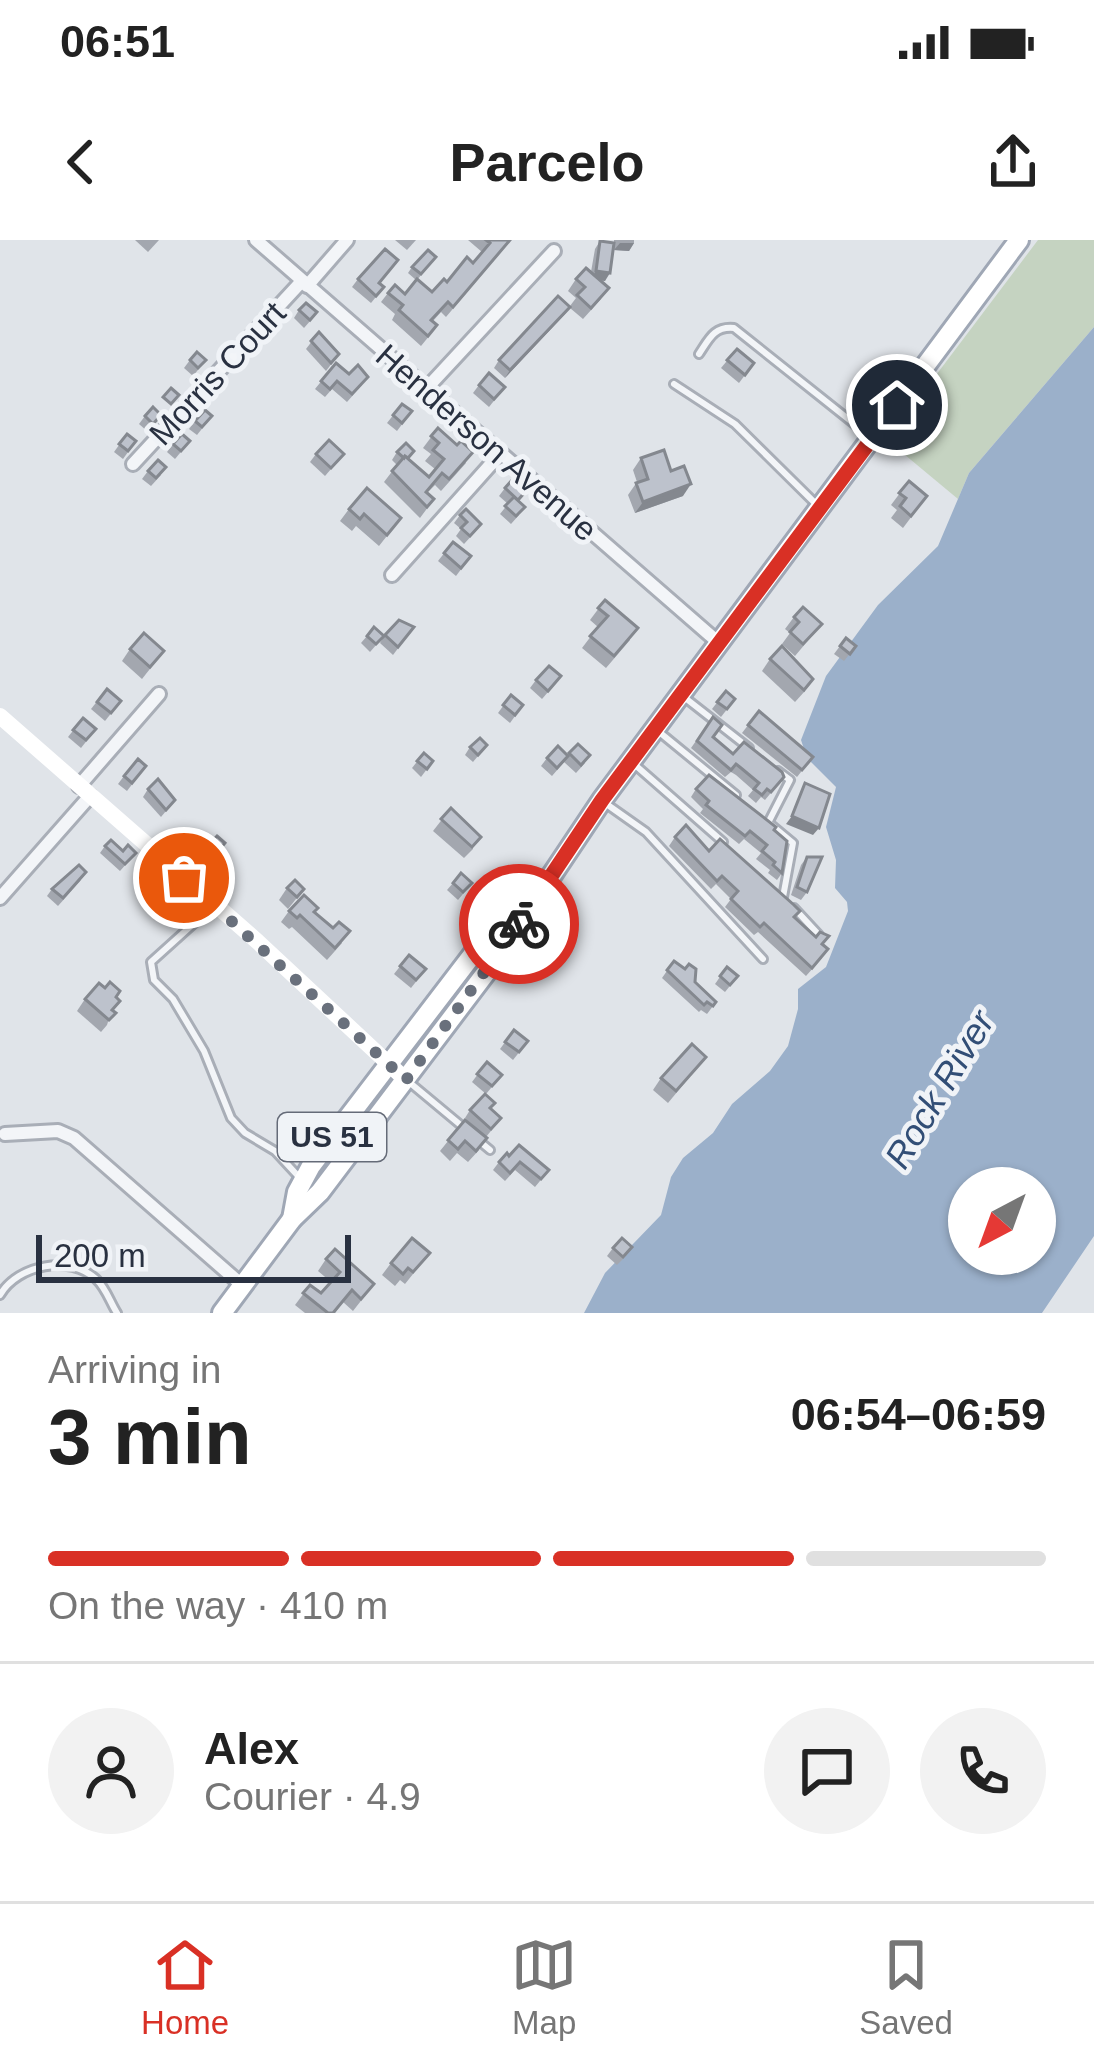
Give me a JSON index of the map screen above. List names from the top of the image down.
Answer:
{
  "streets": {
    "main road": ["US 51"],
    "street": ["Morris Court", "Henderson Avenue"]
  },
  "crossings": [
    ["Morris Court", "Henderson Avenue"],
    ["Henderson Avenue", "US 51"]
  ],
  "water": ["Rock River"],
  "scale_bar": "200 m",
  "north": "bottom left",
  "page": {
    "status": "06:51",
    "header": "Parcelo",
    "scale": "200 m",
    "heading": ["3 min", "Arriving in", "06:54–06:59"],
    "panel": ["Alex", "Courier · 4.9"],
    "bar": "On the way · 410 m",
    "tabs": ["Home", "Map", "Saved"]
  }
}
